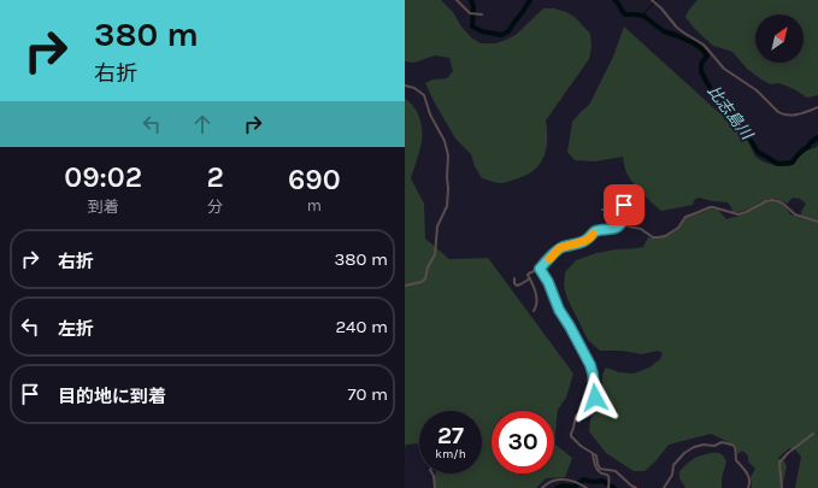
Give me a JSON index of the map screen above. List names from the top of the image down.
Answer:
{
  "water": ["比志島川"],
  "north": "top right",
  "page": {
    "turn": ["380 m", "右折"],
    "eta": [
      "09:02",
      "到着",
      "2",
      "分",
      "690",
      "m"
    ],
    "list": [
      {
        "name": "右折",
        "value": "380 m"
      },
      {
        "name": "左折",
        "value": "240 m"
      },
      {
        "name": "目的地に到着",
        "value": "70 m"
      }
    ],
    "speed": "27 km/h",
    "limit": "30"
  }
}
